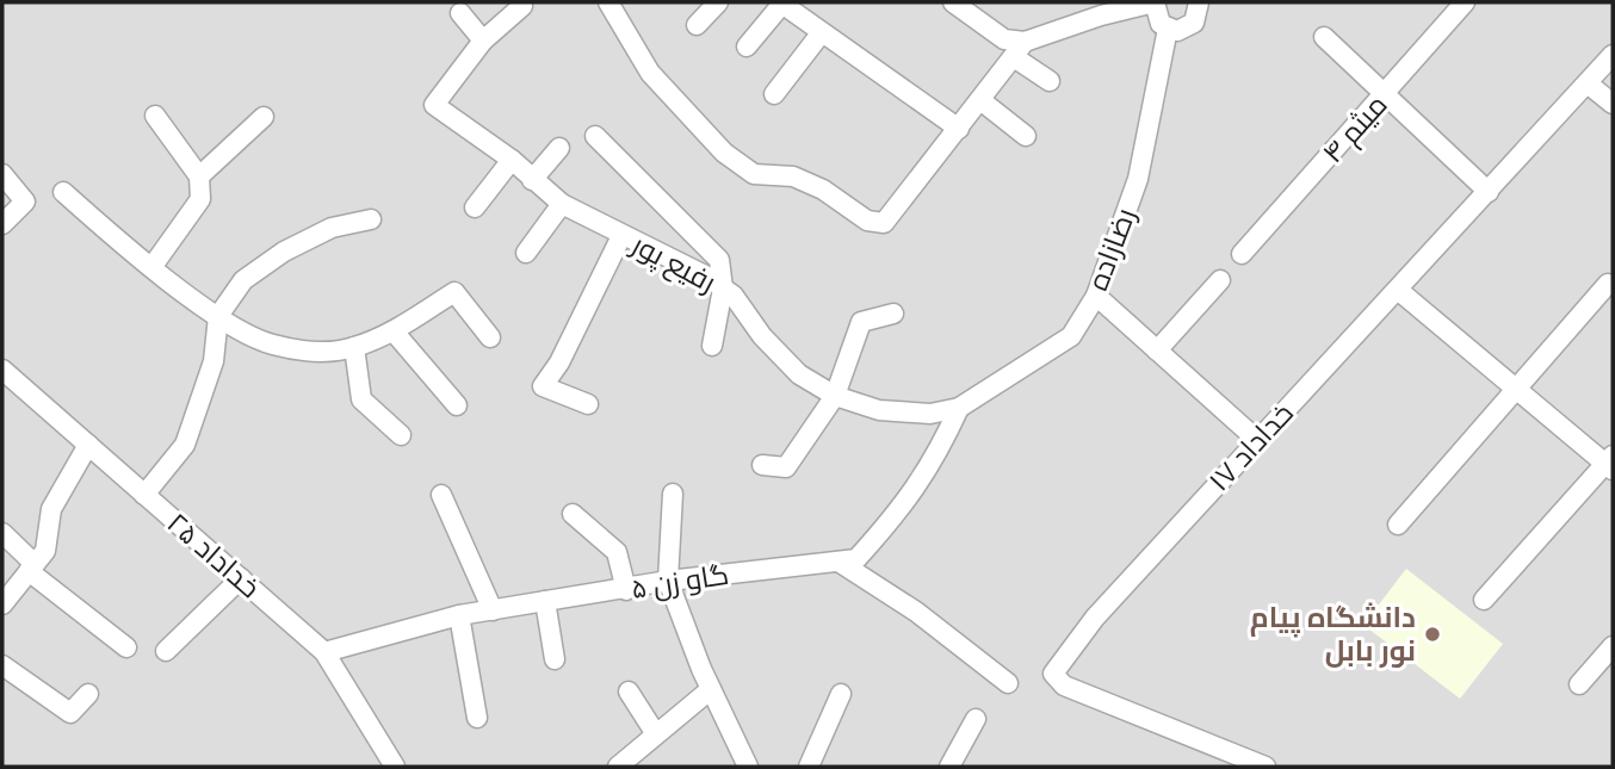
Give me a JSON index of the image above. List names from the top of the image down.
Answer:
{
  "streets": {
    "street": [
      "میثم ۴",
      "رضازاده",
      "رفیع پور",
      "خداداد ۱۷",
      "خداداد ۲۵",
      "گاو زن ۵"
    ]
  },
  "crossings": [
    ["رضازاده", "رفیع پور"],
    ["رضازاده", "گاو زن ۵"],
    ["رفیع پور", "گاو زن ۵"],
    ["خداداد ۲۵", "گاو زن ۵"]
  ],
  "places": ["دانشگاه پیام نور بابل"]
}
